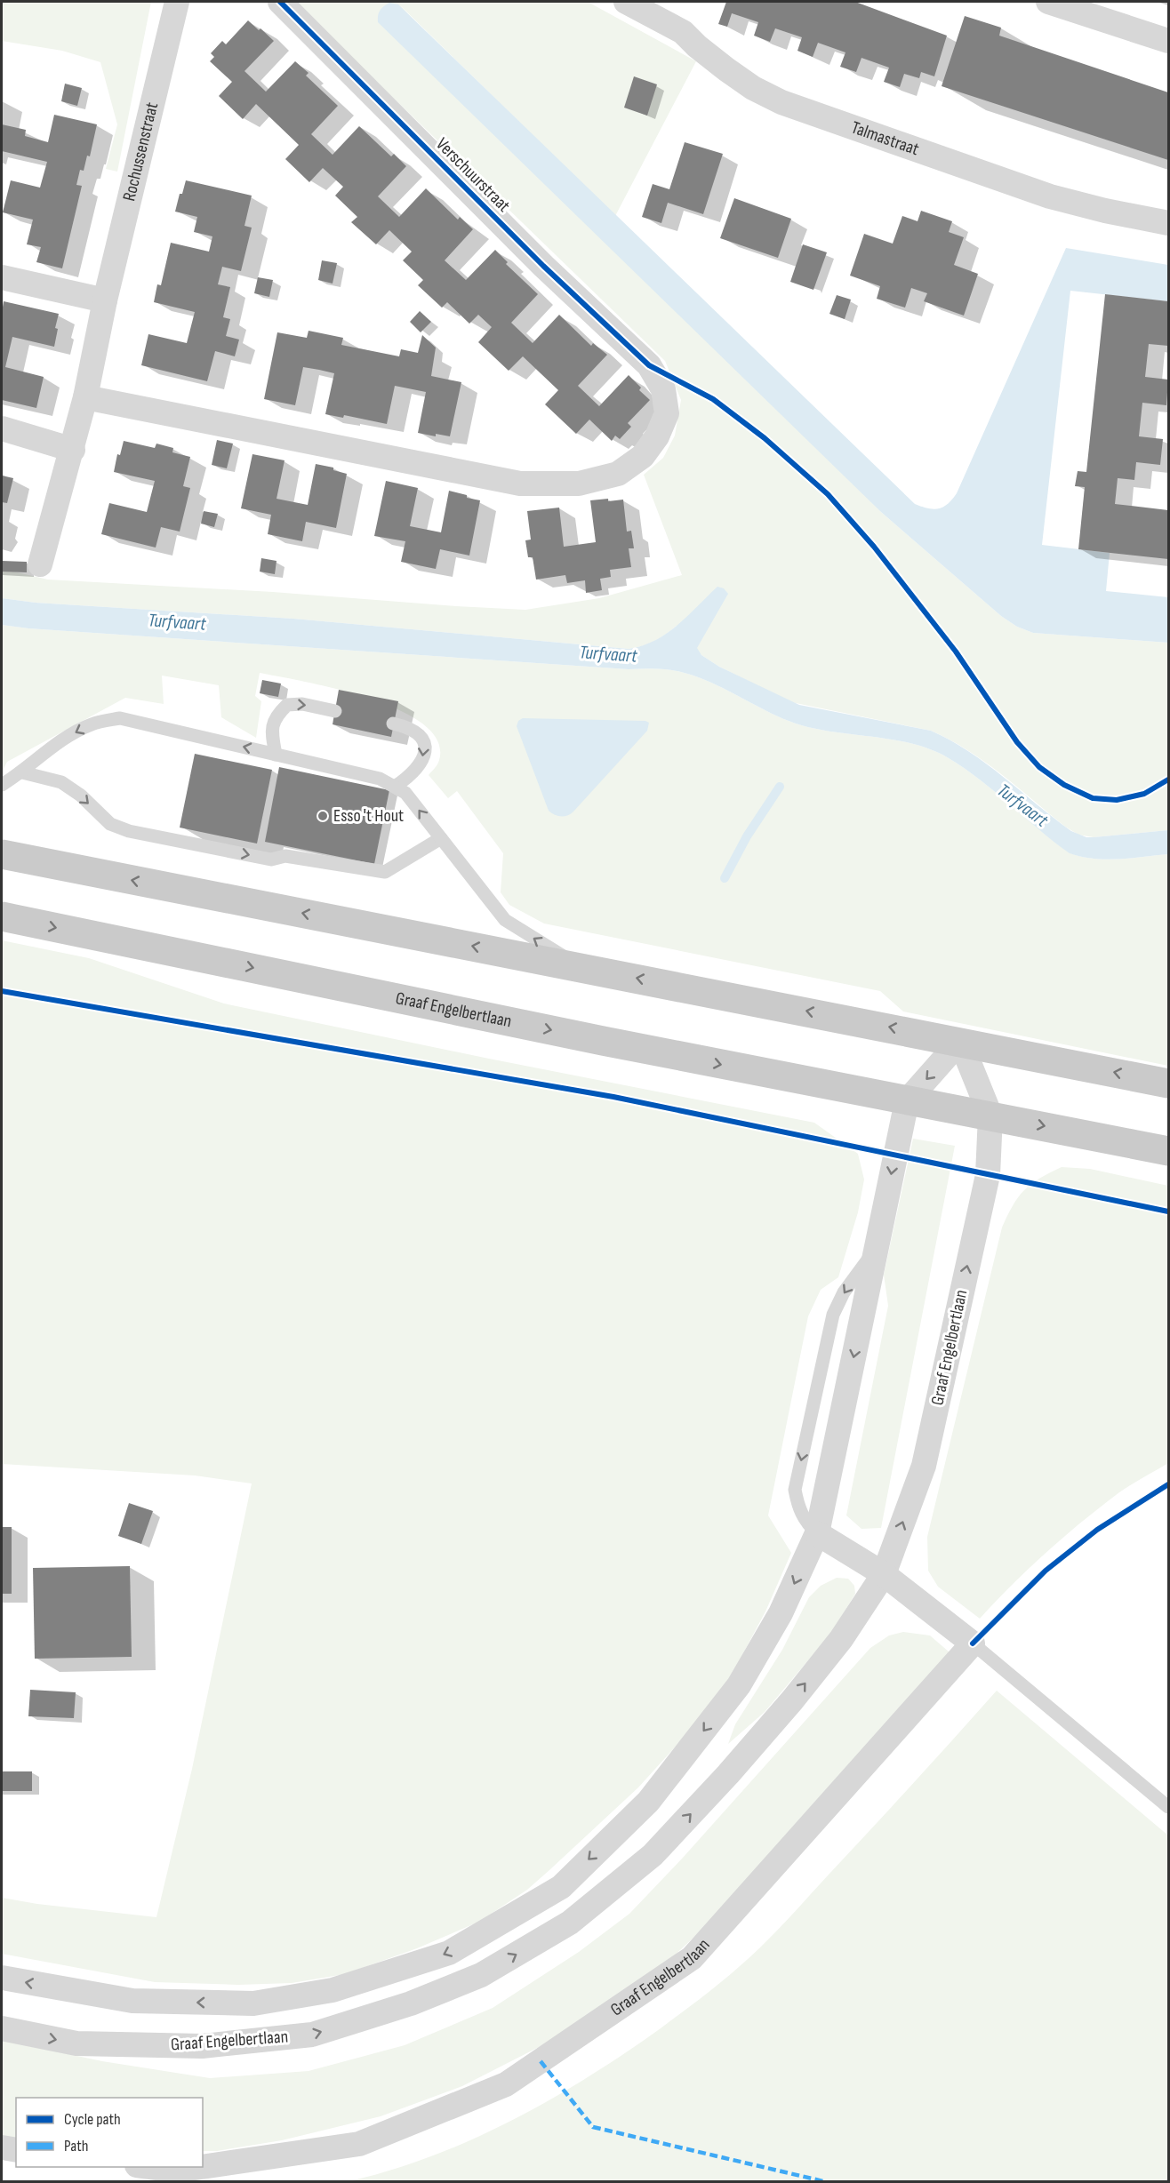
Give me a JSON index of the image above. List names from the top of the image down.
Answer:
{
  "streets": {
    "main road": ["Graaf Engelbertlaan"],
    "street": ["Talmastraat", "Rochussenstraat", "Verschuurstraat"]
  },
  "crossings": [
    ["Rochussenstraat", "Verschuurstraat"]
  ],
  "water": ["Turfvaart"],
  "places": ["Esso 't Hout"],
  "legend": ["Cycle path", "Path"]
}
